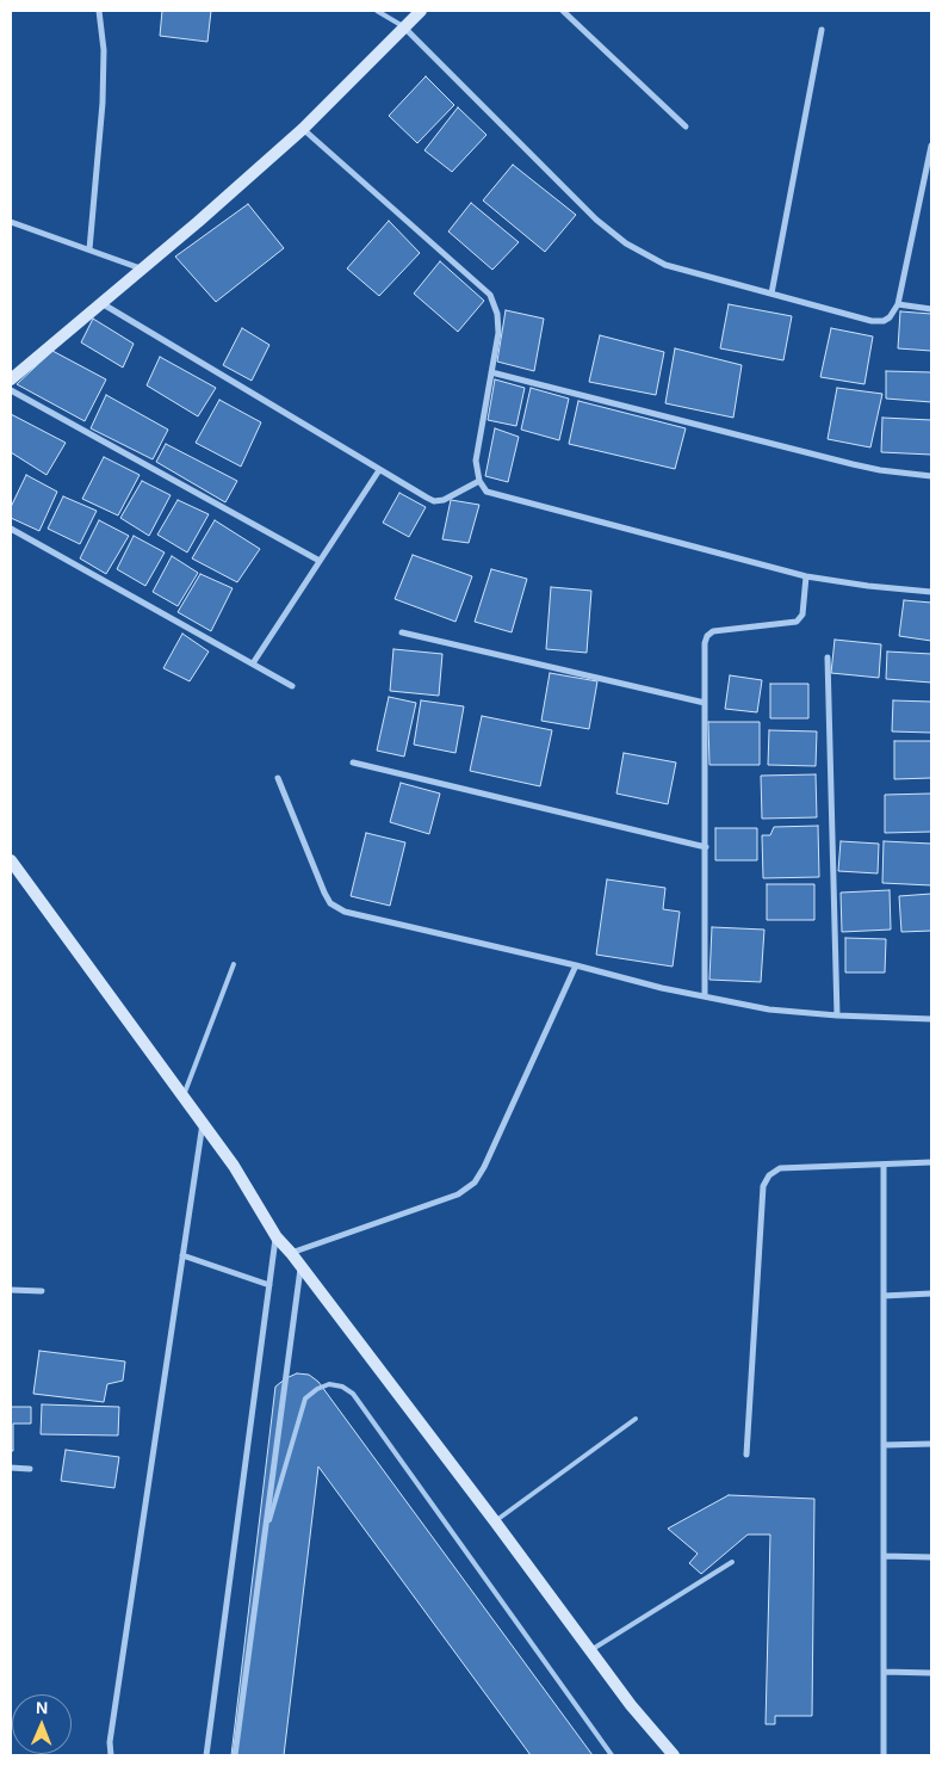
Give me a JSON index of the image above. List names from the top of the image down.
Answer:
{
  "north": "top"
}
